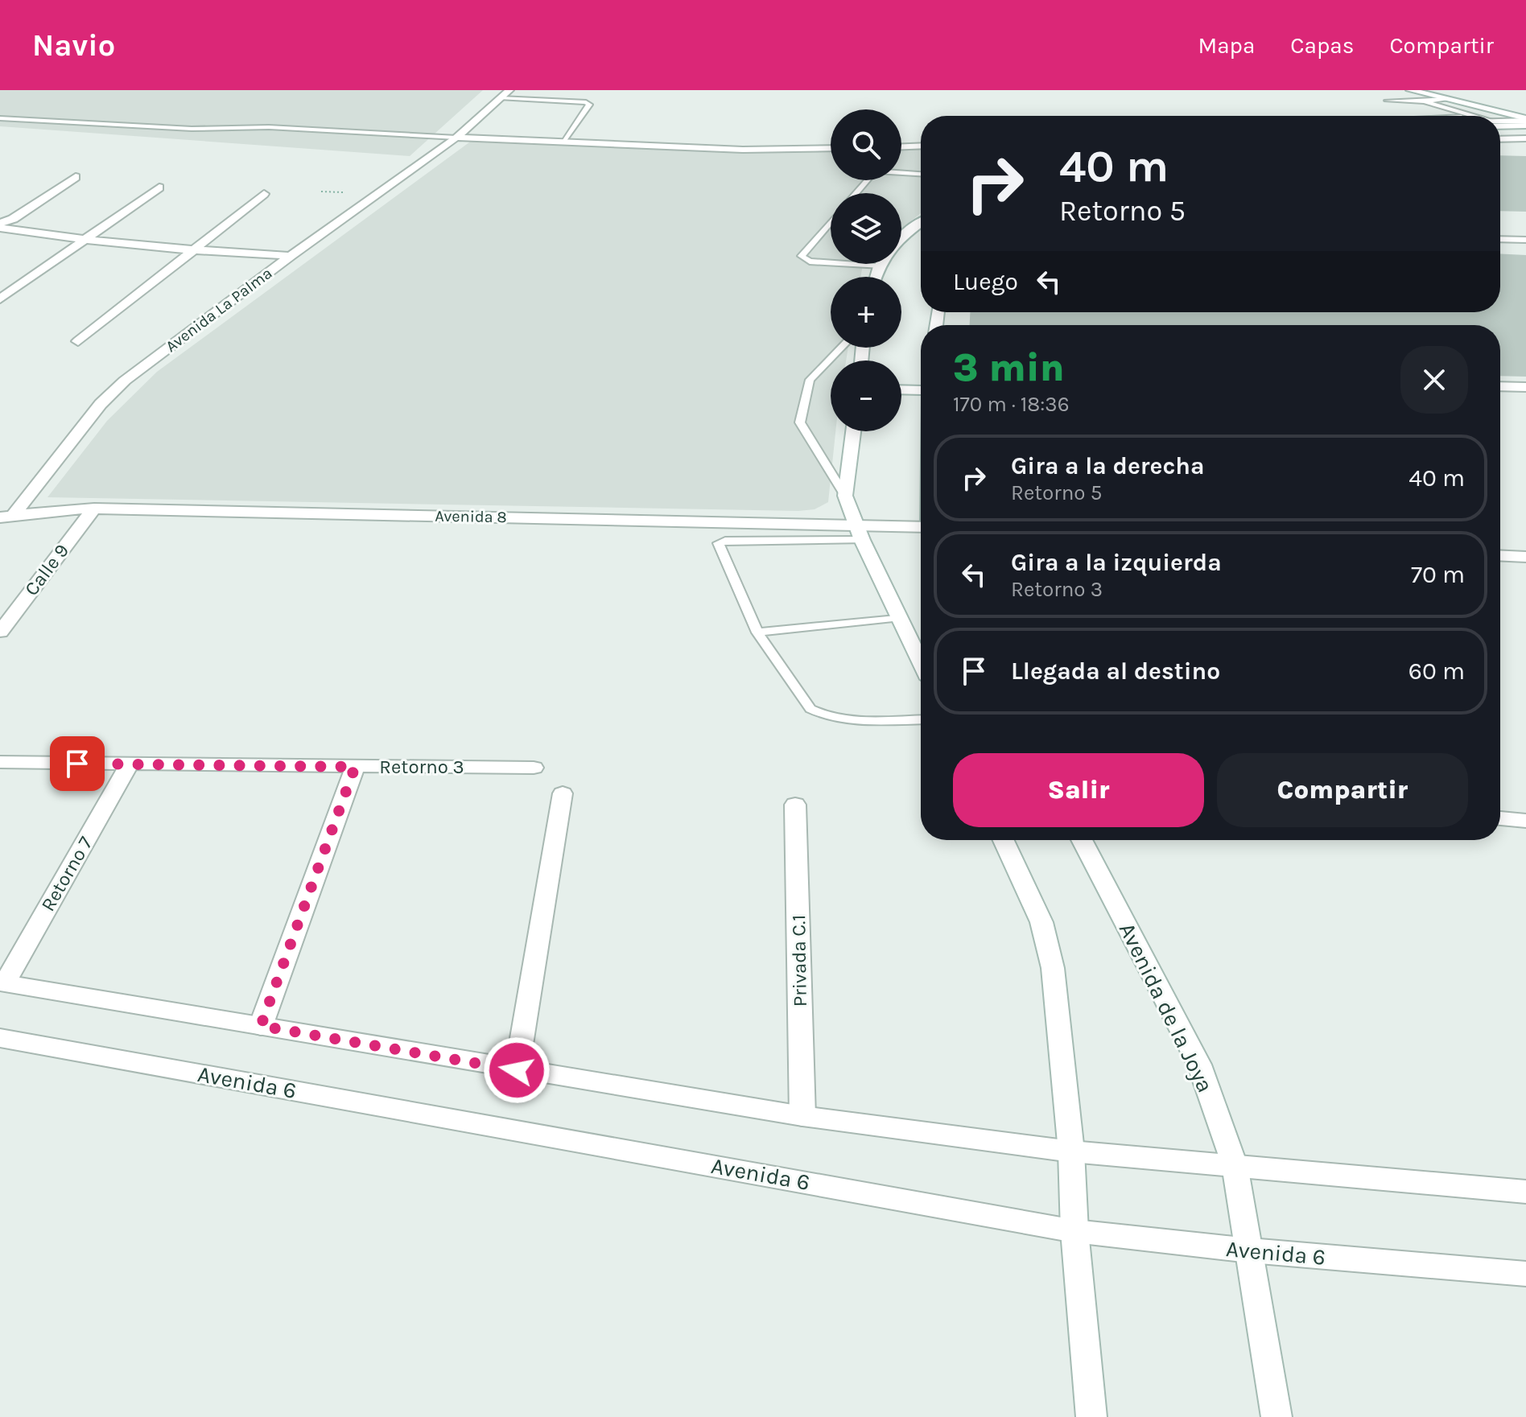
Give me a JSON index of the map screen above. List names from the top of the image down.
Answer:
{
  "streets": {
    "street": [
      "Avenida La Palma",
      "Avenida 8",
      "Calle 9",
      "Retorno 3",
      "Retorno 7",
      "Privada C.1",
      "Avenida de la Joya",
      "Avenida 6"
    ]
  },
  "crossings": [
    ["Avenida La Palma", "Avenida 8"],
    ["Avenida 8", "Calle 9"],
    ["Retorno 3", "Retorno 7"],
    ["Avenida de la Joya", "Avenida 6"]
  ],
  "page": {
    "header": "Navio",
    "nav": ["Mapa", "Capas", "Compartir"],
    "map_buttons": ["+", "−"],
    "turn": ["40 m", "Retorno 5"],
    "then": "Luego",
    "heading": ["3 min", "170 m · 18:36"],
    "list": [
      {
        "name": "Gira a la derecha",
        "note": "Retorno 5",
        "value": "40 m"
      },
      {
        "name": "Gira a la izquierda",
        "note": "Retorno 3",
        "value": "70 m"
      },
      {
        "name": "Llegada al destino",
        "value": "60 m"
      }
    ],
    "buttons": ["Salir", "Compartir"]
  }
}
